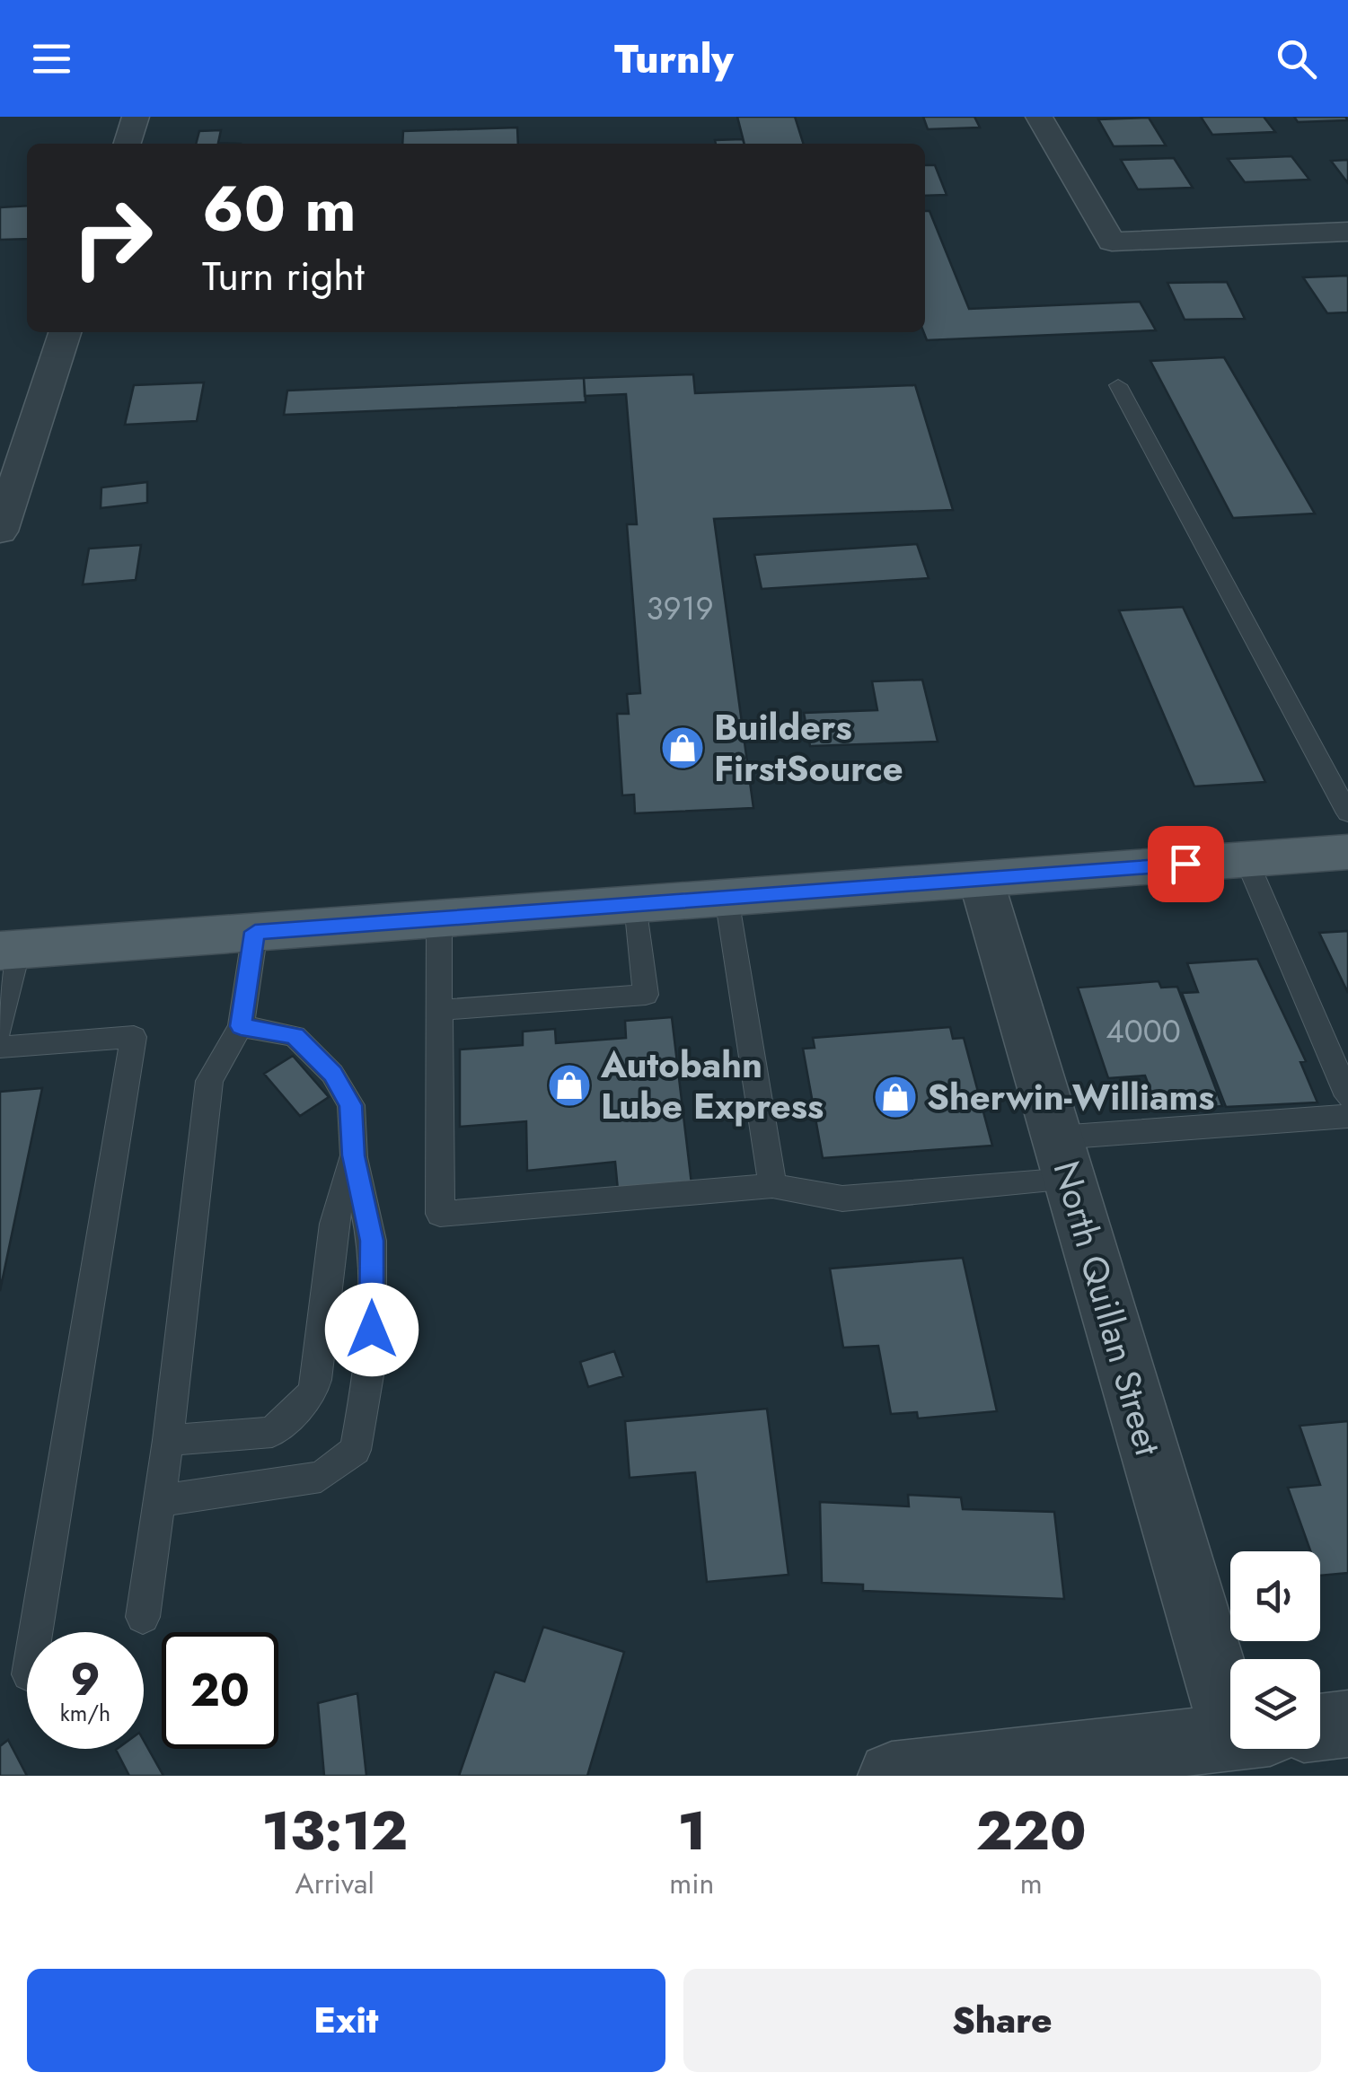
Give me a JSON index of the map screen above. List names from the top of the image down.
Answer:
{
  "streets": {
    "street": ["North Quillan Street"]
  },
  "places": {
    "shop": ["Builders FirstSource", "Autobahn Lube Express", "Sherwin-Williams"]
  },
  "house_numbers": ["3919", "4000"],
  "page": {
    "header": "Turnly",
    "turn": ["60 m", "Turn right"],
    "speed": "9 km/h",
    "limit": "20",
    "eta": [
      "13:12",
      "Arrival",
      "1",
      "min",
      "220",
      "m"
    ],
    "buttons": ["Exit", "Share"]
  }
}
